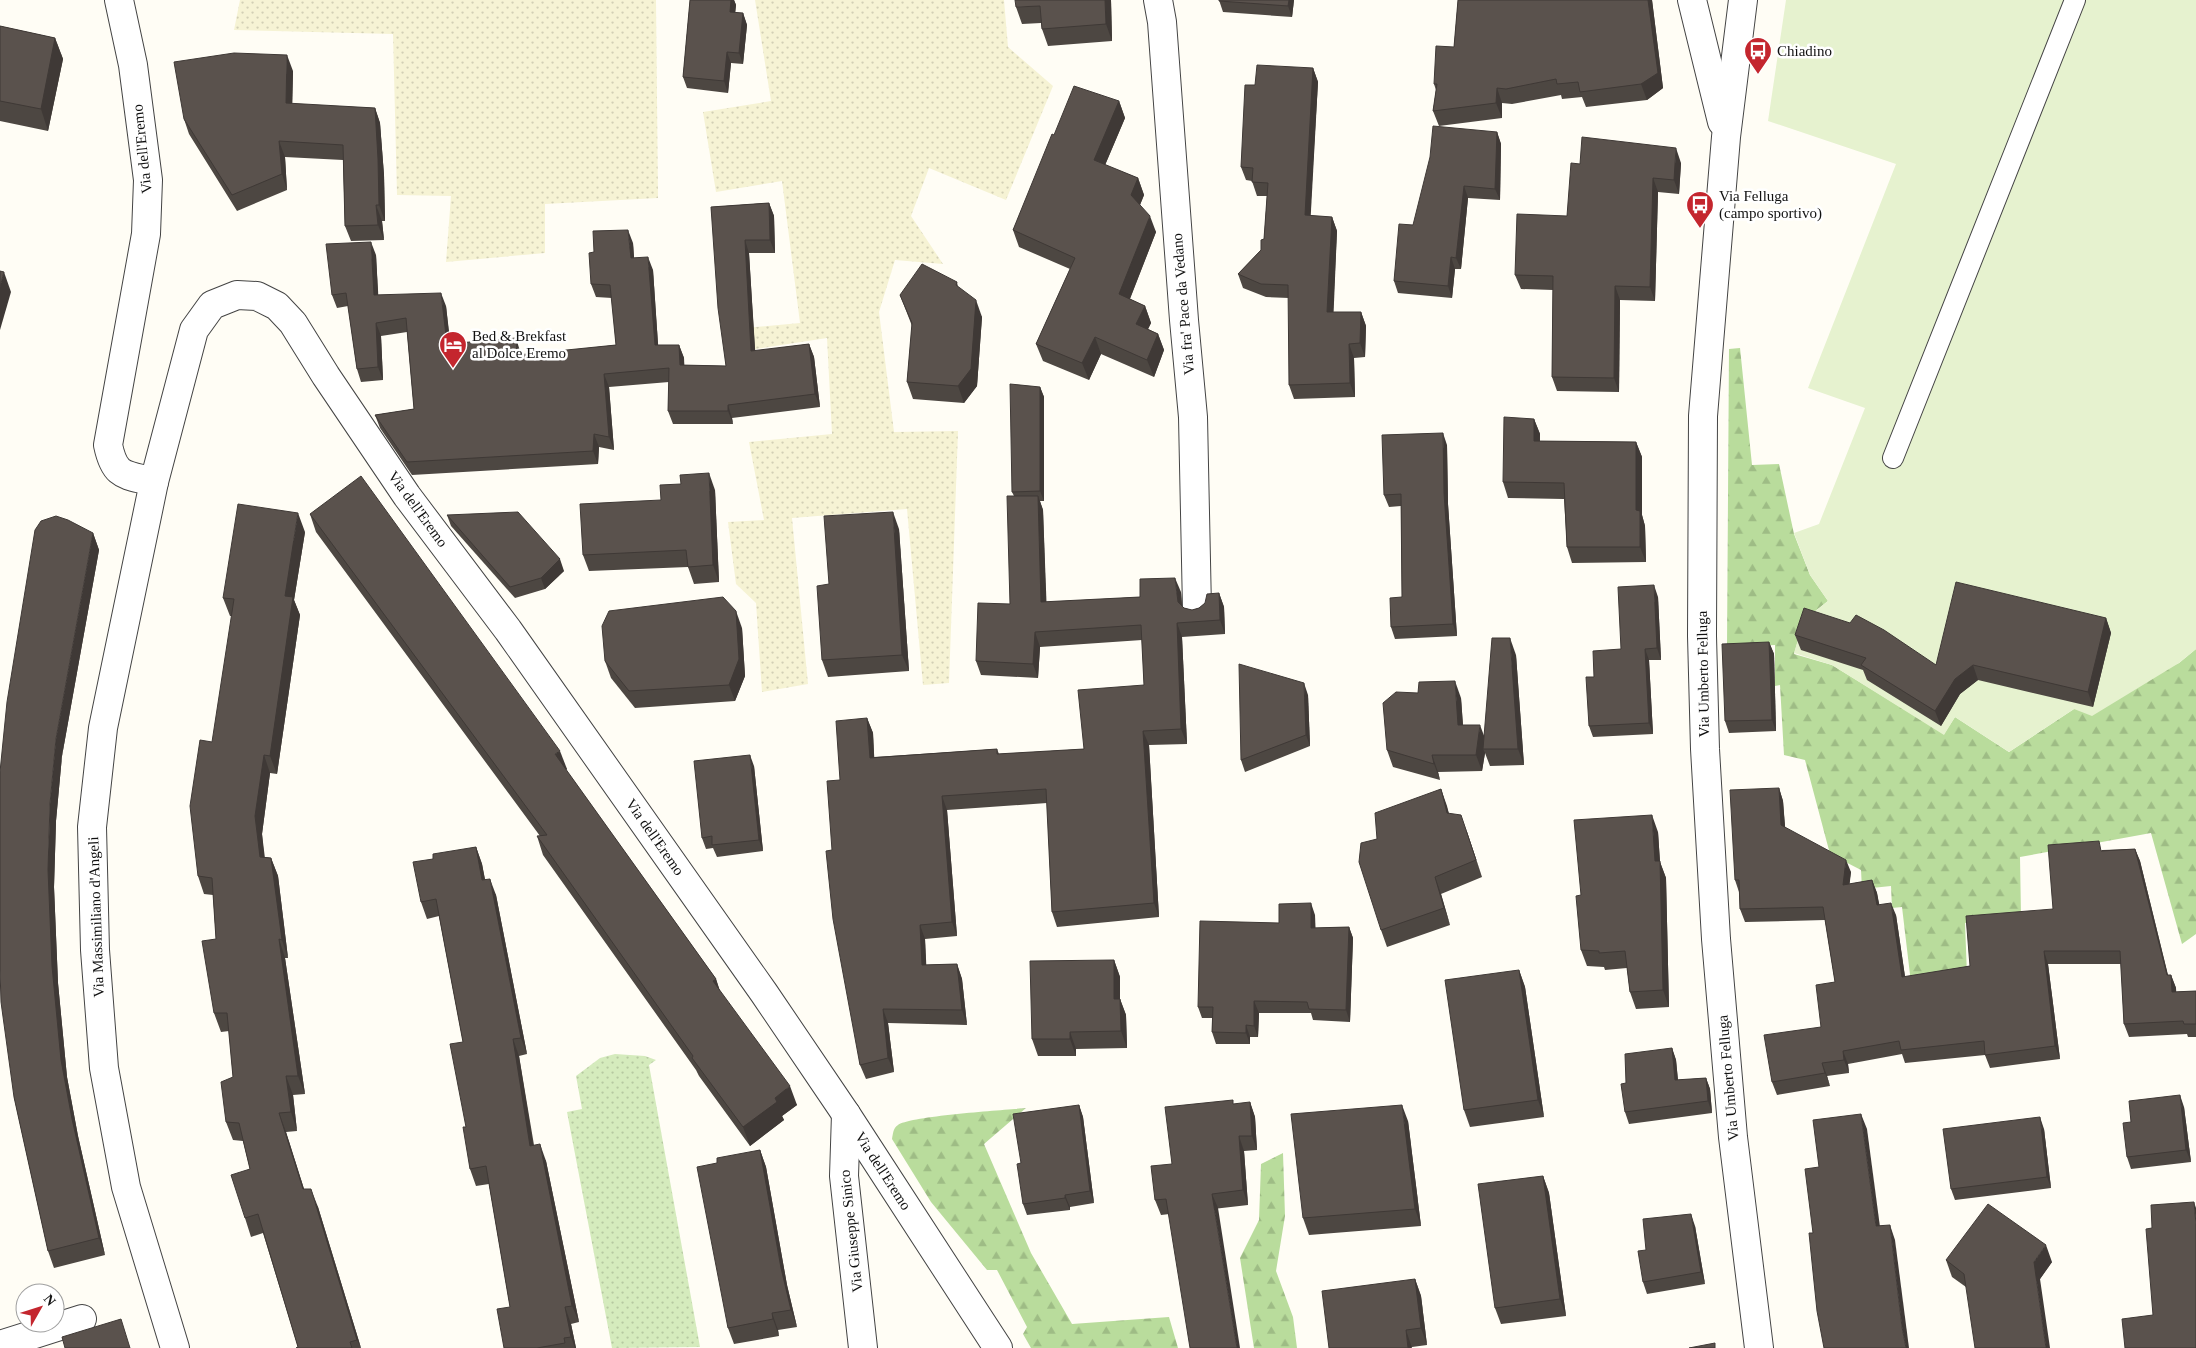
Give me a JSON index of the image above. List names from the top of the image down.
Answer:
{
  "streets": {
    "street": [
      "Via dell'Eremo",
      "Via fra' Pace da Vedano",
      "Via Umberto Felluga",
      "Via Massimiliano d'Angeli",
      "Via Giuseppe Sinico"
    ]
  },
  "crossings": [
    ["Via dell'Eremo", "Via Massimiliano d'Angeli"],
    ["Via dell'Eremo", "Via Giuseppe Sinico"]
  ],
  "places": {
    "bus stop": ["Chiadino", "Via Felluga (campo sportivo)"],
    "hotel": ["Bed & Brekfast al Dolce Eremo"]
  },
  "north": "top right"
}
